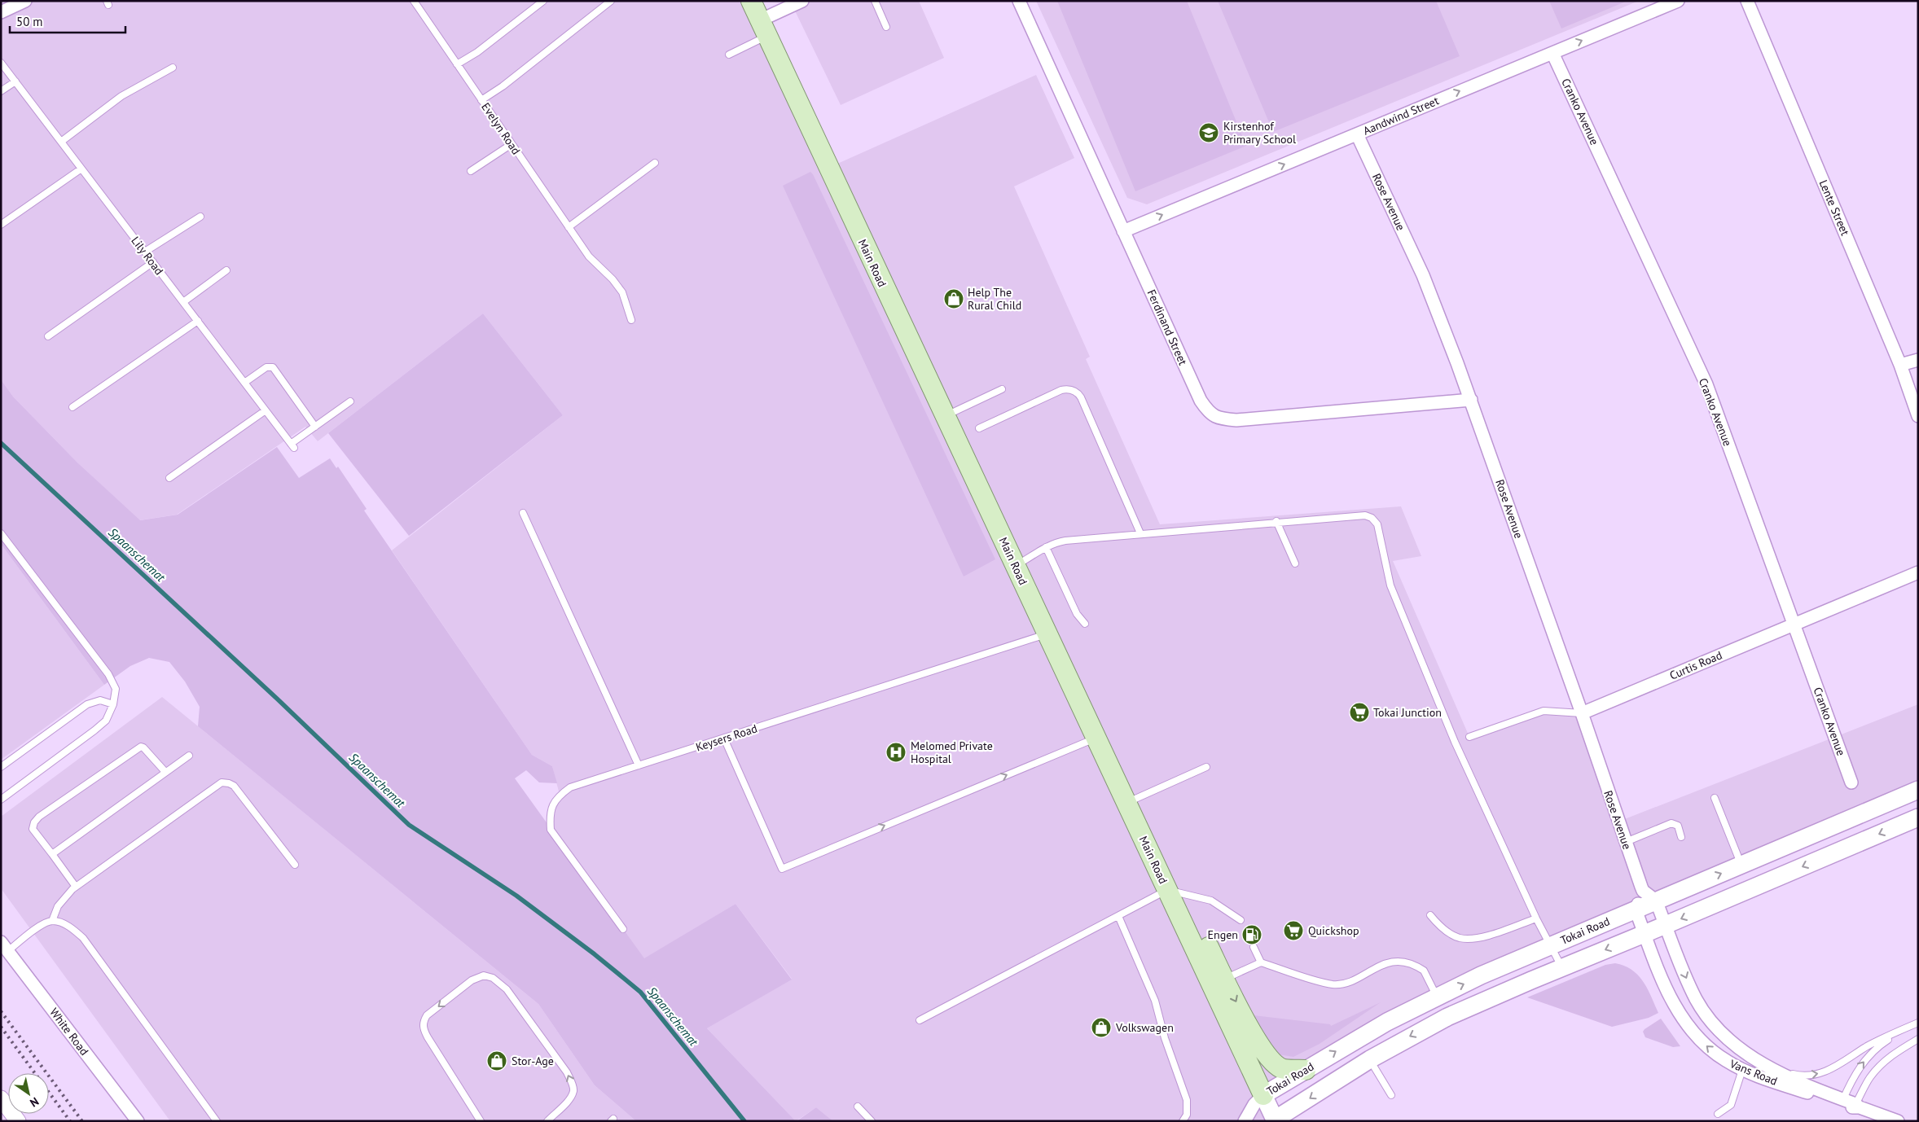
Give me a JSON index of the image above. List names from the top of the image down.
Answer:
{
  "streets": {
    "main road": ["Main Road", "Tokai Road"],
    "street": [
      "Cranko Avenue",
      "Aandwind Street",
      "Rose Avenue",
      "Lente Street",
      "Ferdinand Street",
      "Curtis Road",
      "White Road",
      "Vans Road"
    ],
    "lane": ["Evelyn Road", "Lily Road", "Keysers Road"]
  },
  "crossings": [
    ["Cranko Avenue", "Aandwind Street"],
    ["Cranko Avenue", "Curtis Road"],
    ["Aandwind Street", "Rose Avenue"],
    ["Aandwind Street", "Ferdinand Street"],
    ["Rose Avenue", "Ferdinand Street"],
    ["Rose Avenue", "Curtis Road"],
    ["Rose Avenue", "Tokai Road"],
    ["Rose Avenue", "Vans Road"],
    ["Main Road", "Keysers Road"],
    ["Main Road", "Tokai Road"],
    ["Tokai Road", "Vans Road"]
  ],
  "one_way": ["Aandwind Street"],
  "water": ["Spaanschemat"],
  "places": {
    "school or university": ["Kirstenhof Primary School"],
    "shop": ["Help The Rural Child", "Volkswagen", "Stor-Age"],
    "supermarket": ["Tokai Junction", "Quickshop"],
    "hospital": ["Melomed Private Hospital"],
    "fuel station": ["Engen"]
  },
  "scale_bar": "50 m",
  "north": "bottom right"
}
